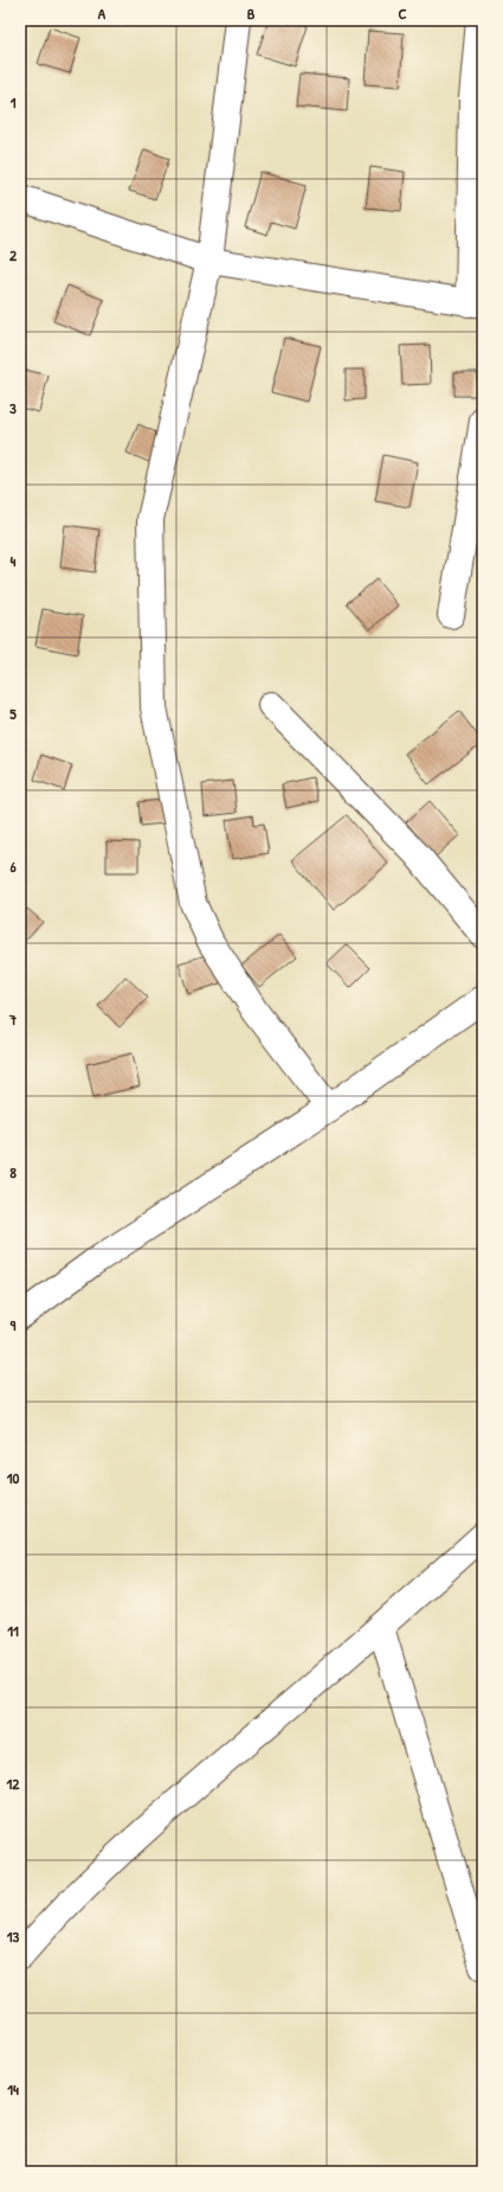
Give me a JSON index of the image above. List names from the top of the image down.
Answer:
{
  "grid": {
    "columns": ["A", "B", "C"],
    "rows": [
      "1",
      "2",
      "3",
      "4",
      "5",
      "6",
      "7",
      "8",
      "9",
      "10",
      "11",
      "12",
      "13",
      "14"
    ]
  }
}
